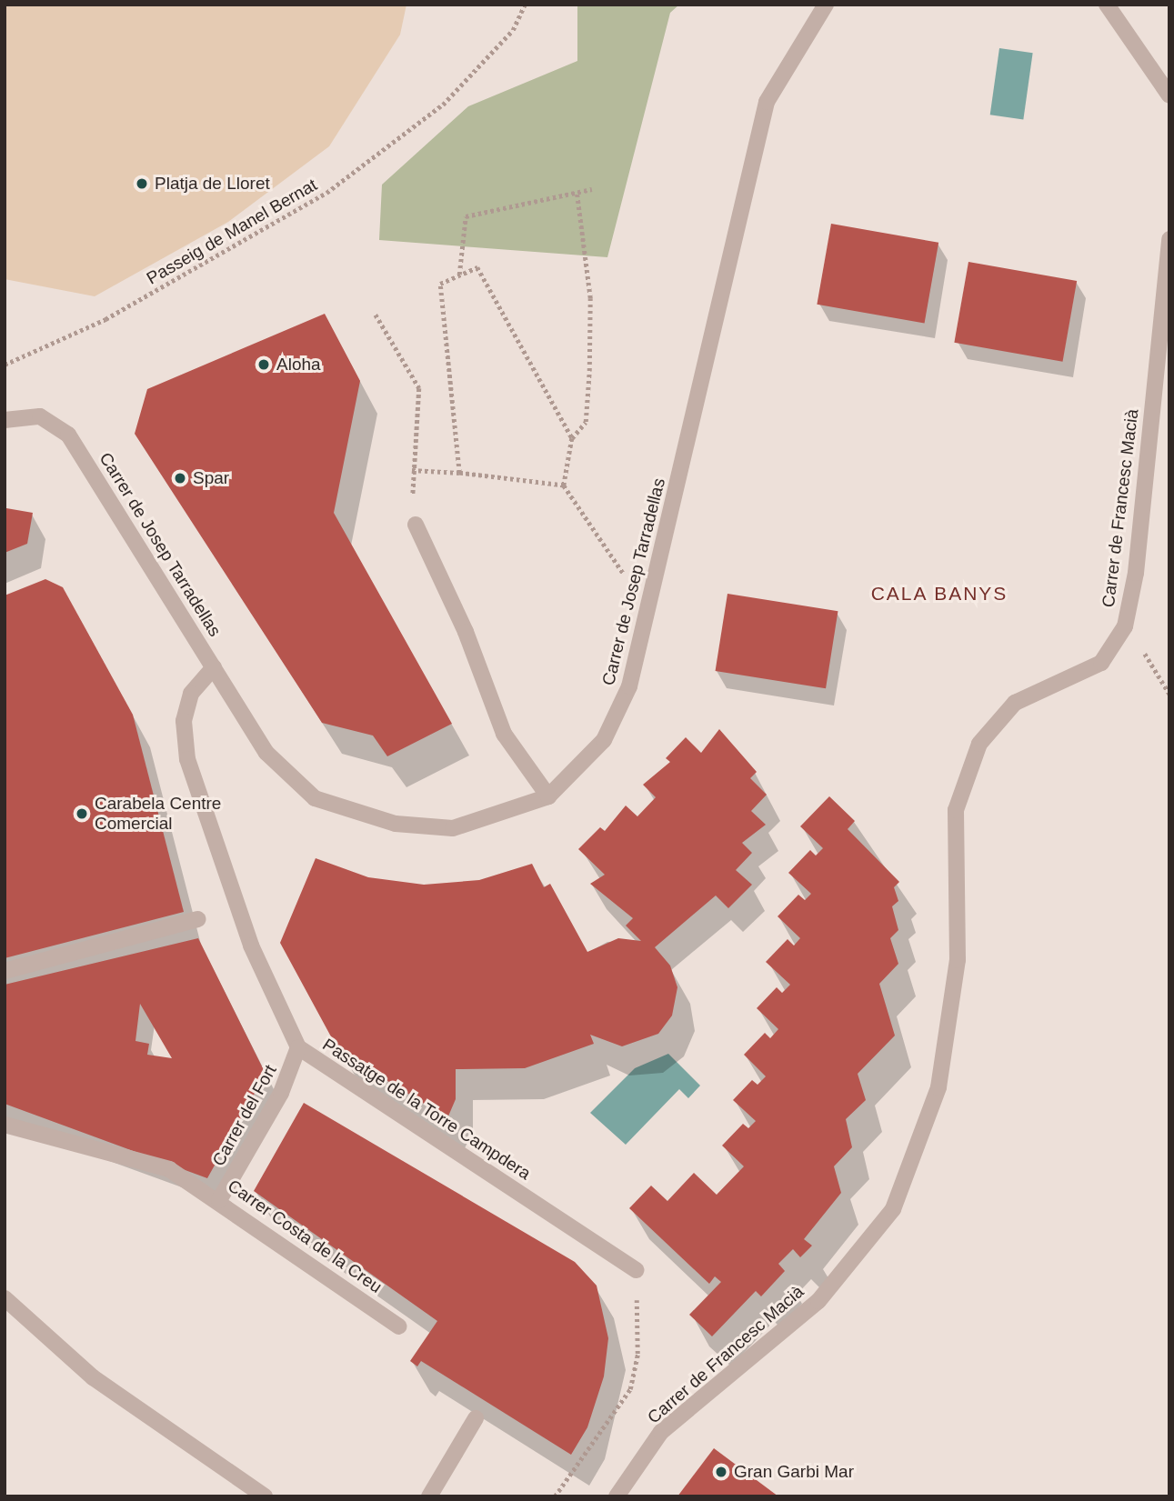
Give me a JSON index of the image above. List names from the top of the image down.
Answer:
{
  "streets": {
    "street": [
      "Carrer de Francesc Macià",
      "Carrer de Josep Tarradellas",
      "Passatge de la Torre Campdera",
      "Carrer del Fort",
      "Carrer Costa de la Creu"
    ],
    "path": ["Passeig de Manel Bernat"]
  },
  "crossings": [
    ["Carrer de Josep Tarradellas", "Passatge de la Torre Campdera"],
    ["Passatge de la Torre Campdera", "Carrer del Fort"],
    ["Carrer del Fort", "Carrer Costa de la Creu"]
  ],
  "districts": ["CALA BANYS"],
  "places": [
    "Platja de Lloret",
    "Aloha",
    "Spar",
    "Carabela Centre Comercial",
    "Gran Garbi Mar"
  ]
}
